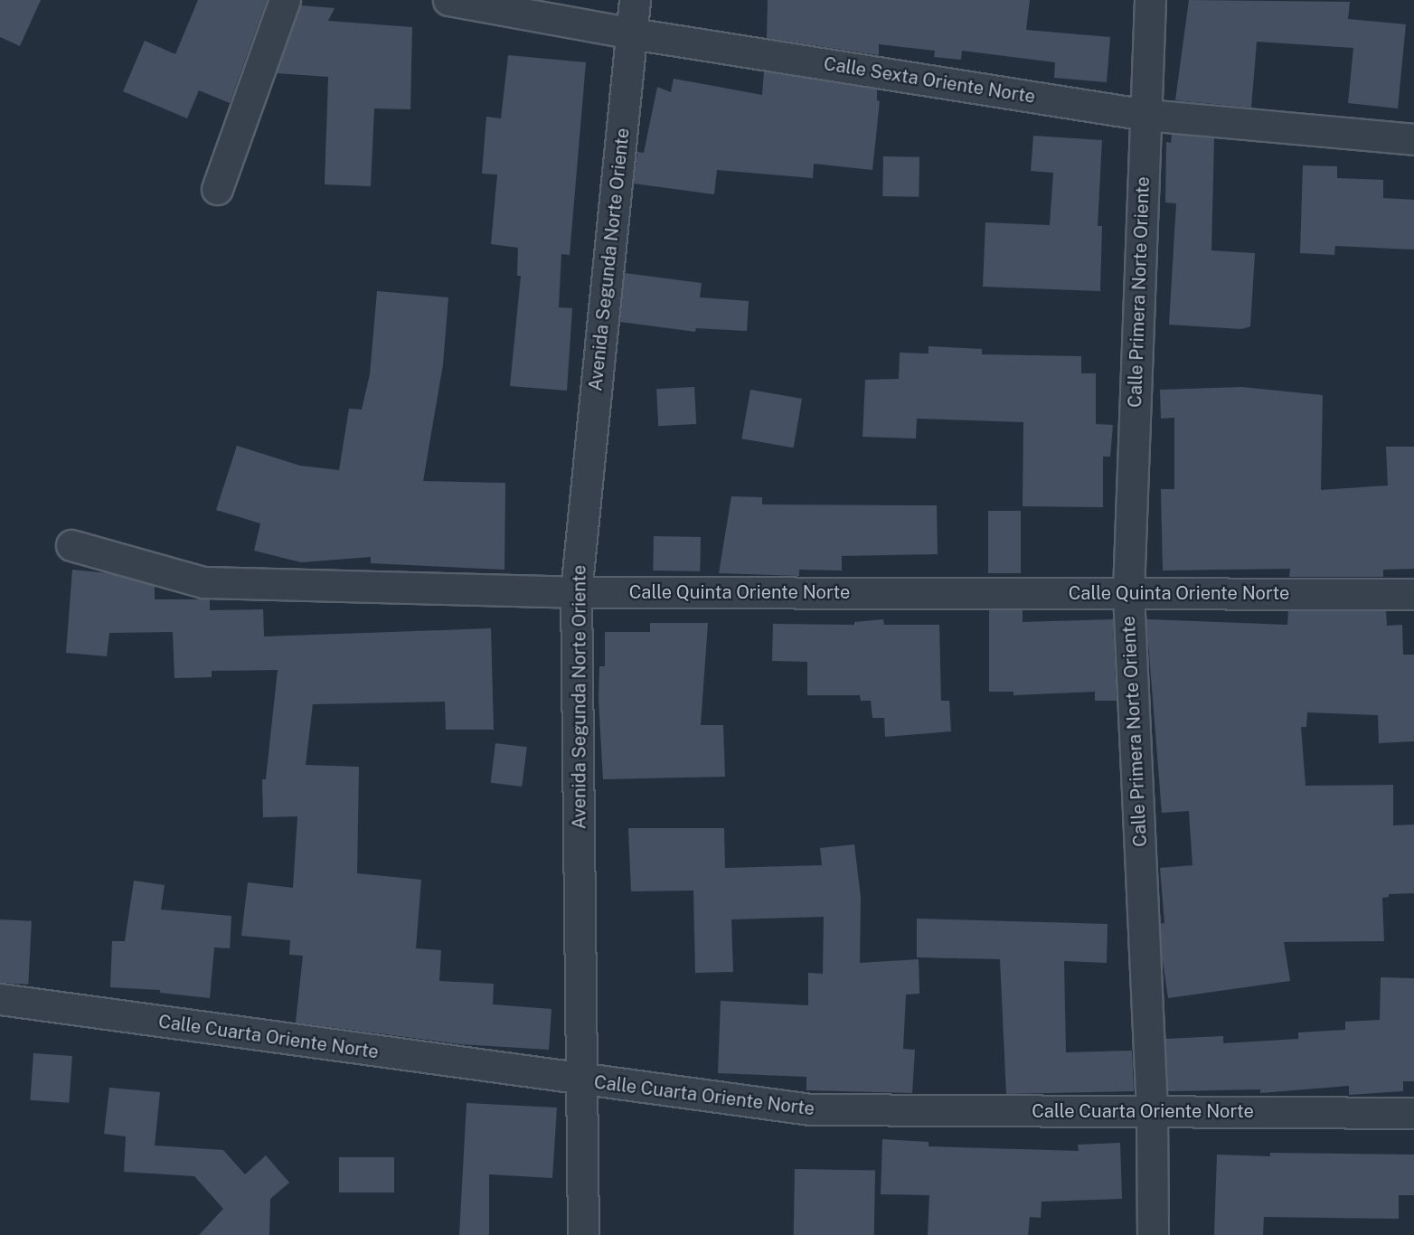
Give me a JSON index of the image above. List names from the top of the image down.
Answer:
{
  "streets": {
    "street": [
      "Calle Sexta Oriente Norte",
      "Avenida Segunda Norte Oriente",
      "Calle Primera Norte Oriente",
      "Calle Quinta Oriente Norte",
      "Calle Cuarta Oriente Norte"
    ]
  },
  "crossings": [
    ["Calle Sexta Oriente Norte", "Avenida Segunda Norte Oriente"],
    ["Calle Sexta Oriente Norte", "Calle Primera Norte Oriente"],
    ["Avenida Segunda Norte Oriente", "Calle Quinta Oriente Norte"],
    ["Avenida Segunda Norte Oriente", "Calle Cuarta Oriente Norte"],
    ["Calle Primera Norte Oriente", "Calle Quinta Oriente Norte"],
    ["Calle Primera Norte Oriente", "Calle Cuarta Oriente Norte"]
  ]
}
